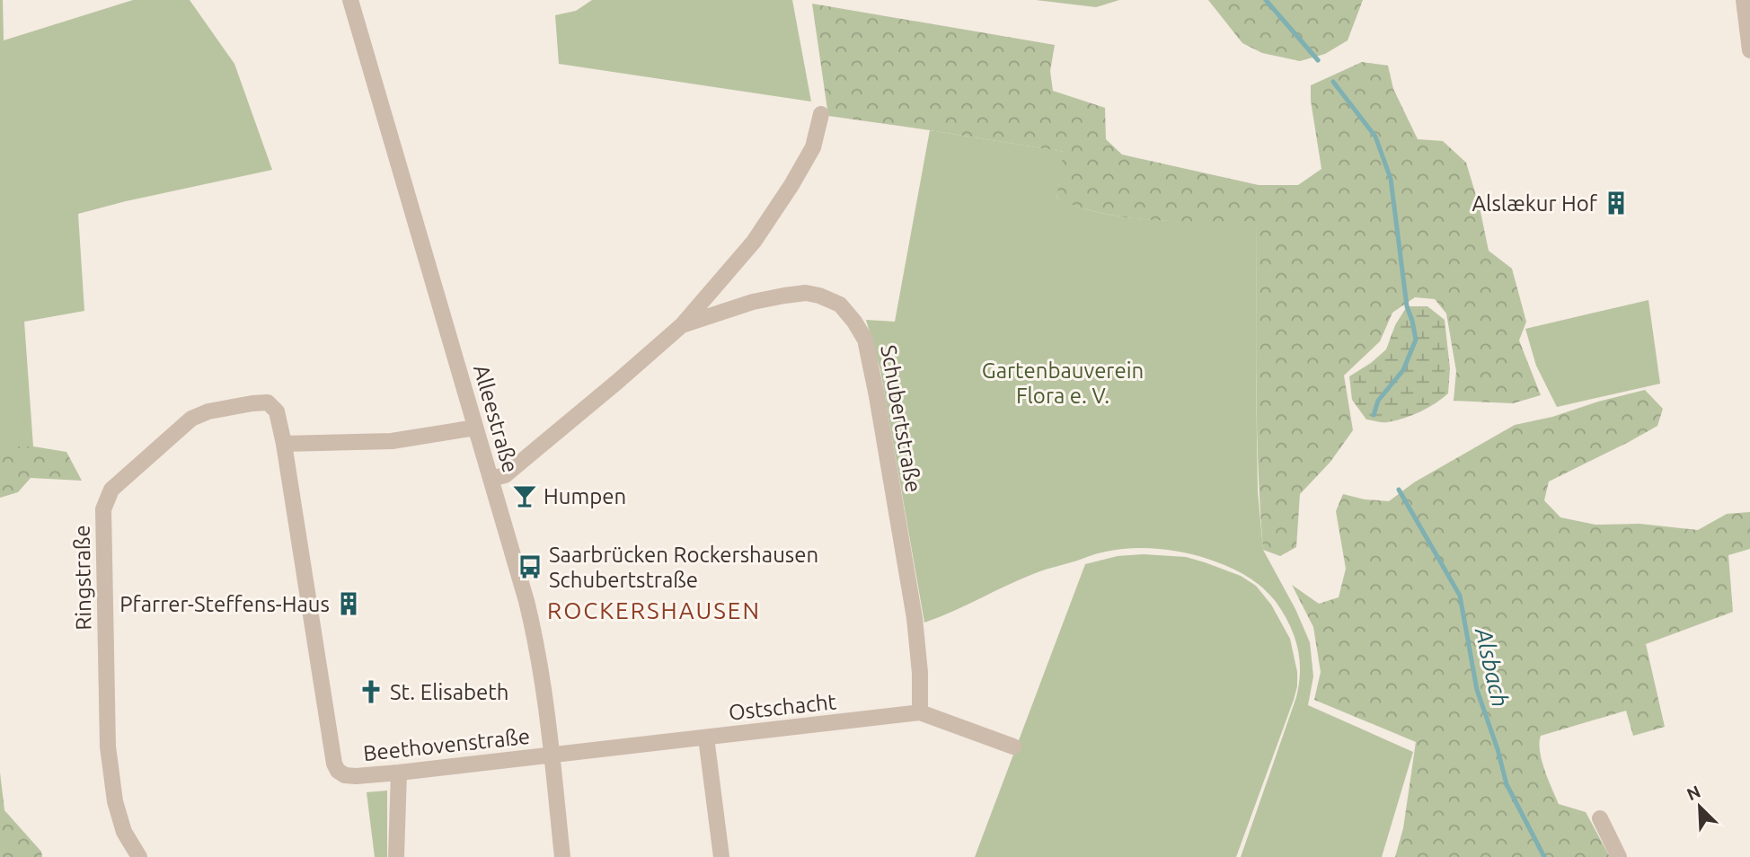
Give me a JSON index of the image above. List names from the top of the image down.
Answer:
{
  "streets": {
    "street": [
      "Alleestraße",
      "Schubertstraße",
      "Ringstraße",
      "Ostschacht",
      "Beethovenstraße"
    ]
  },
  "crossings": [
    ["Alleestraße", "Schubertstraße"],
    ["Alleestraße", "Ostschacht"],
    ["Alleestraße", "Beethovenstraße"],
    ["Schubertstraße", "Ostschacht"],
    ["Ringstraße", "Beethovenstraße"],
    ["Ostschacht", "Beethovenstraße"]
  ],
  "districts": ["ROCKERSHAUSEN"],
  "water": ["Alsbach"],
  "parks": ["Gartenbauverein Flora e. V."],
  "places": {
    "building": ["Alslækur Hof", "Pfarrer-Steffens-Haus"],
    "bar": ["Humpen"],
    "bus stop": ["Saarbrücken Rockershausen Schubertstraße"],
    "church": ["St. Elisabeth"]
  },
  "north": "top left"
}
